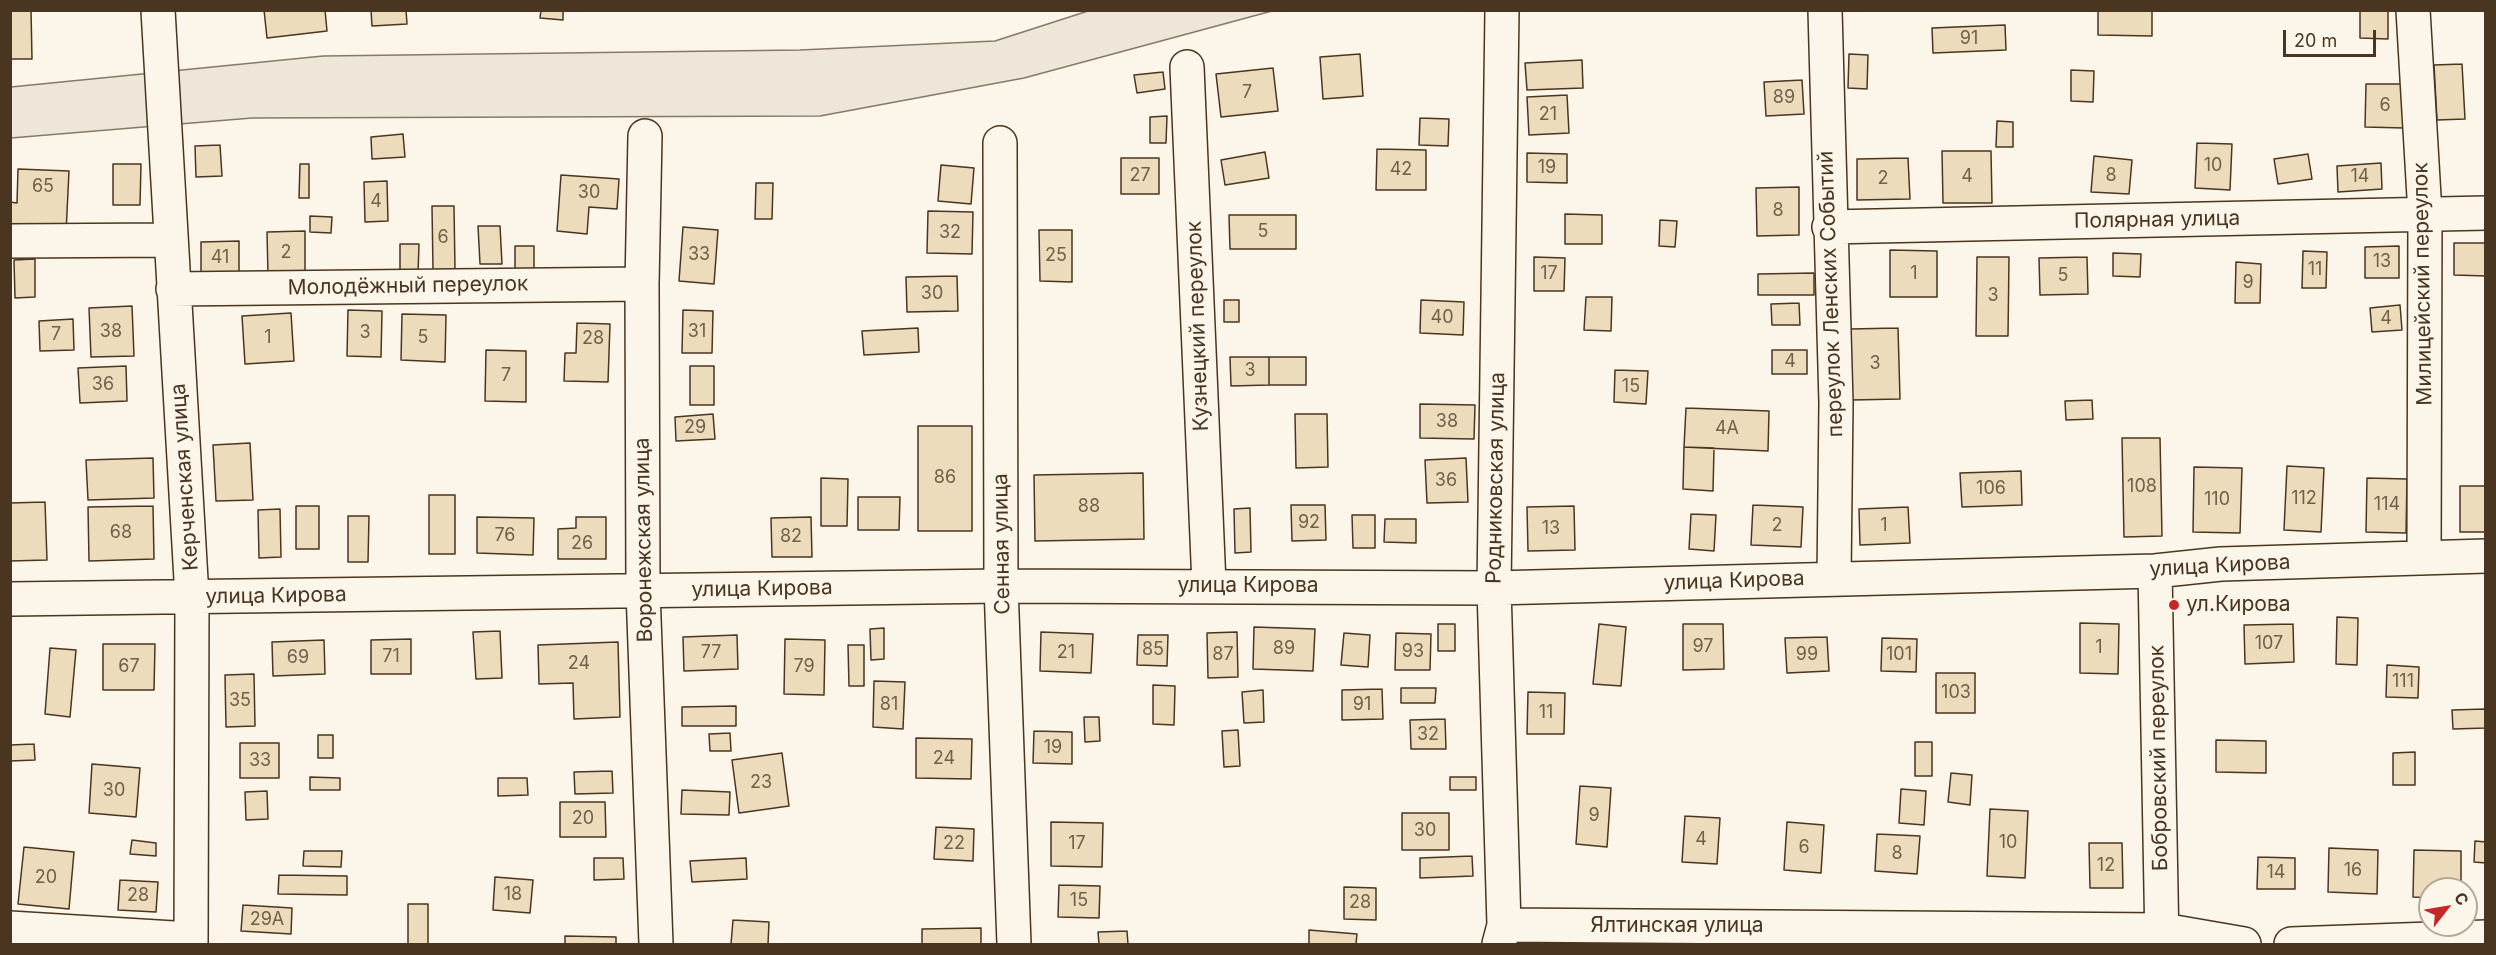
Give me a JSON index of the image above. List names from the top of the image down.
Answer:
{
  "streets": {
    "street": [
      "Полярная улица",
      "Милицейский переулок",
      "Молодёжный переулок",
      "переулок Ленских Событий",
      "Кузнецкий переулок",
      "Керченская улица",
      "Родниковская улица",
      "Воронежская улица",
      "Сенная улица",
      "улица Кирова",
      "Бобровский переулок",
      "Ялтинская улица"
    ]
  },
  "crossings": [
    ["Полярная улица", "Милицейский переулок"],
    ["Полярная улица", "переулок Ленских Событий"],
    ["Милицейский переулок", "улица Кирова"],
    ["Молодёжный переулок", "Керченская улица"],
    ["Молодёжный переулок", "Воронежская улица"],
    ["переулок Ленских Событий", "улица Кирова"],
    ["Кузнецкий переулок", "улица Кирова"],
    ["Керченская улица", "улица Кирова"],
    ["Родниковская улица", "улица Кирова"],
    ["Родниковская улица", "Ялтинская улица"],
    ["Воронежская улица", "улица Кирова"],
    ["Сенная улица", "улица Кирова"],
    ["улица Кирова", "Бобровский переулок"],
    ["Бобровский переулок", "Ялтинская улица"]
  ],
  "places": ["ул.Кирова"],
  "house_numbers": [
    "91",
    "7",
    "89",
    "6",
    "21",
    "10",
    "19",
    "42",
    "27",
    "8",
    "4",
    "14",
    "2",
    "65",
    "30",
    "4",
    "8",
    "5",
    "32",
    "6",
    "2",
    "33",
    "25",
    "41",
    "13",
    "11",
    "17",
    "1",
    "5",
    "9",
    "30",
    "3",
    "40",
    "4",
    "38",
    "31",
    "3",
    "7",
    "1",
    "5",
    "28",
    "4",
    "3",
    "3",
    "7",
    "36",
    "15",
    "38",
    "29",
    "4А",
    "86",
    "36",
    "108",
    "106",
    "112",
    "110",
    "114",
    "88",
    "92",
    "2",
    "1",
    "13",
    "68",
    "76",
    "82",
    "26",
    "107",
    "97",
    "1",
    "89",
    "85",
    "93",
    "77",
    "21",
    "87",
    "99",
    "101",
    "71",
    "69",
    "24",
    "67",
    "79",
    "111",
    "103",
    "35",
    "81",
    "91",
    "11",
    "32",
    "19",
    "24",
    "33",
    "23",
    "30",
    "9",
    "20",
    "30",
    "4",
    "10",
    "22",
    "17",
    "6",
    "8",
    "12",
    "16",
    "14",
    "20",
    "18",
    "28",
    "15",
    "28",
    "29А"
  ],
  "scale_bar": "20 m",
  "north": "top right"
}
